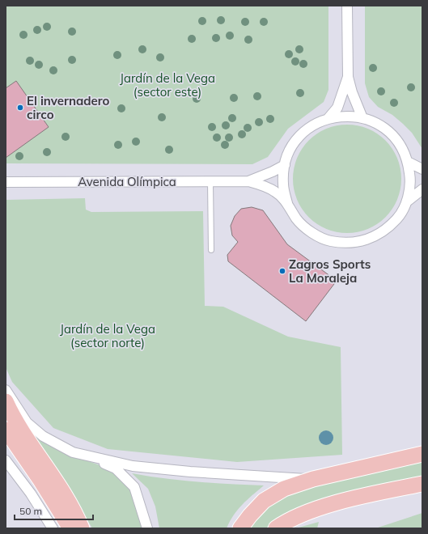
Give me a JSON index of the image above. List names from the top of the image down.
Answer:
{
  "streets": {
    "street": ["Avenida Olímpica"]
  },
  "parks": ["Jardín de la Vega (sector este)", "Jardín de la Vega (sector norte)"],
  "places": ["El invernadero circo", "Zagros Sports La Moraleja"],
  "scale_bar": "50 m"
}
